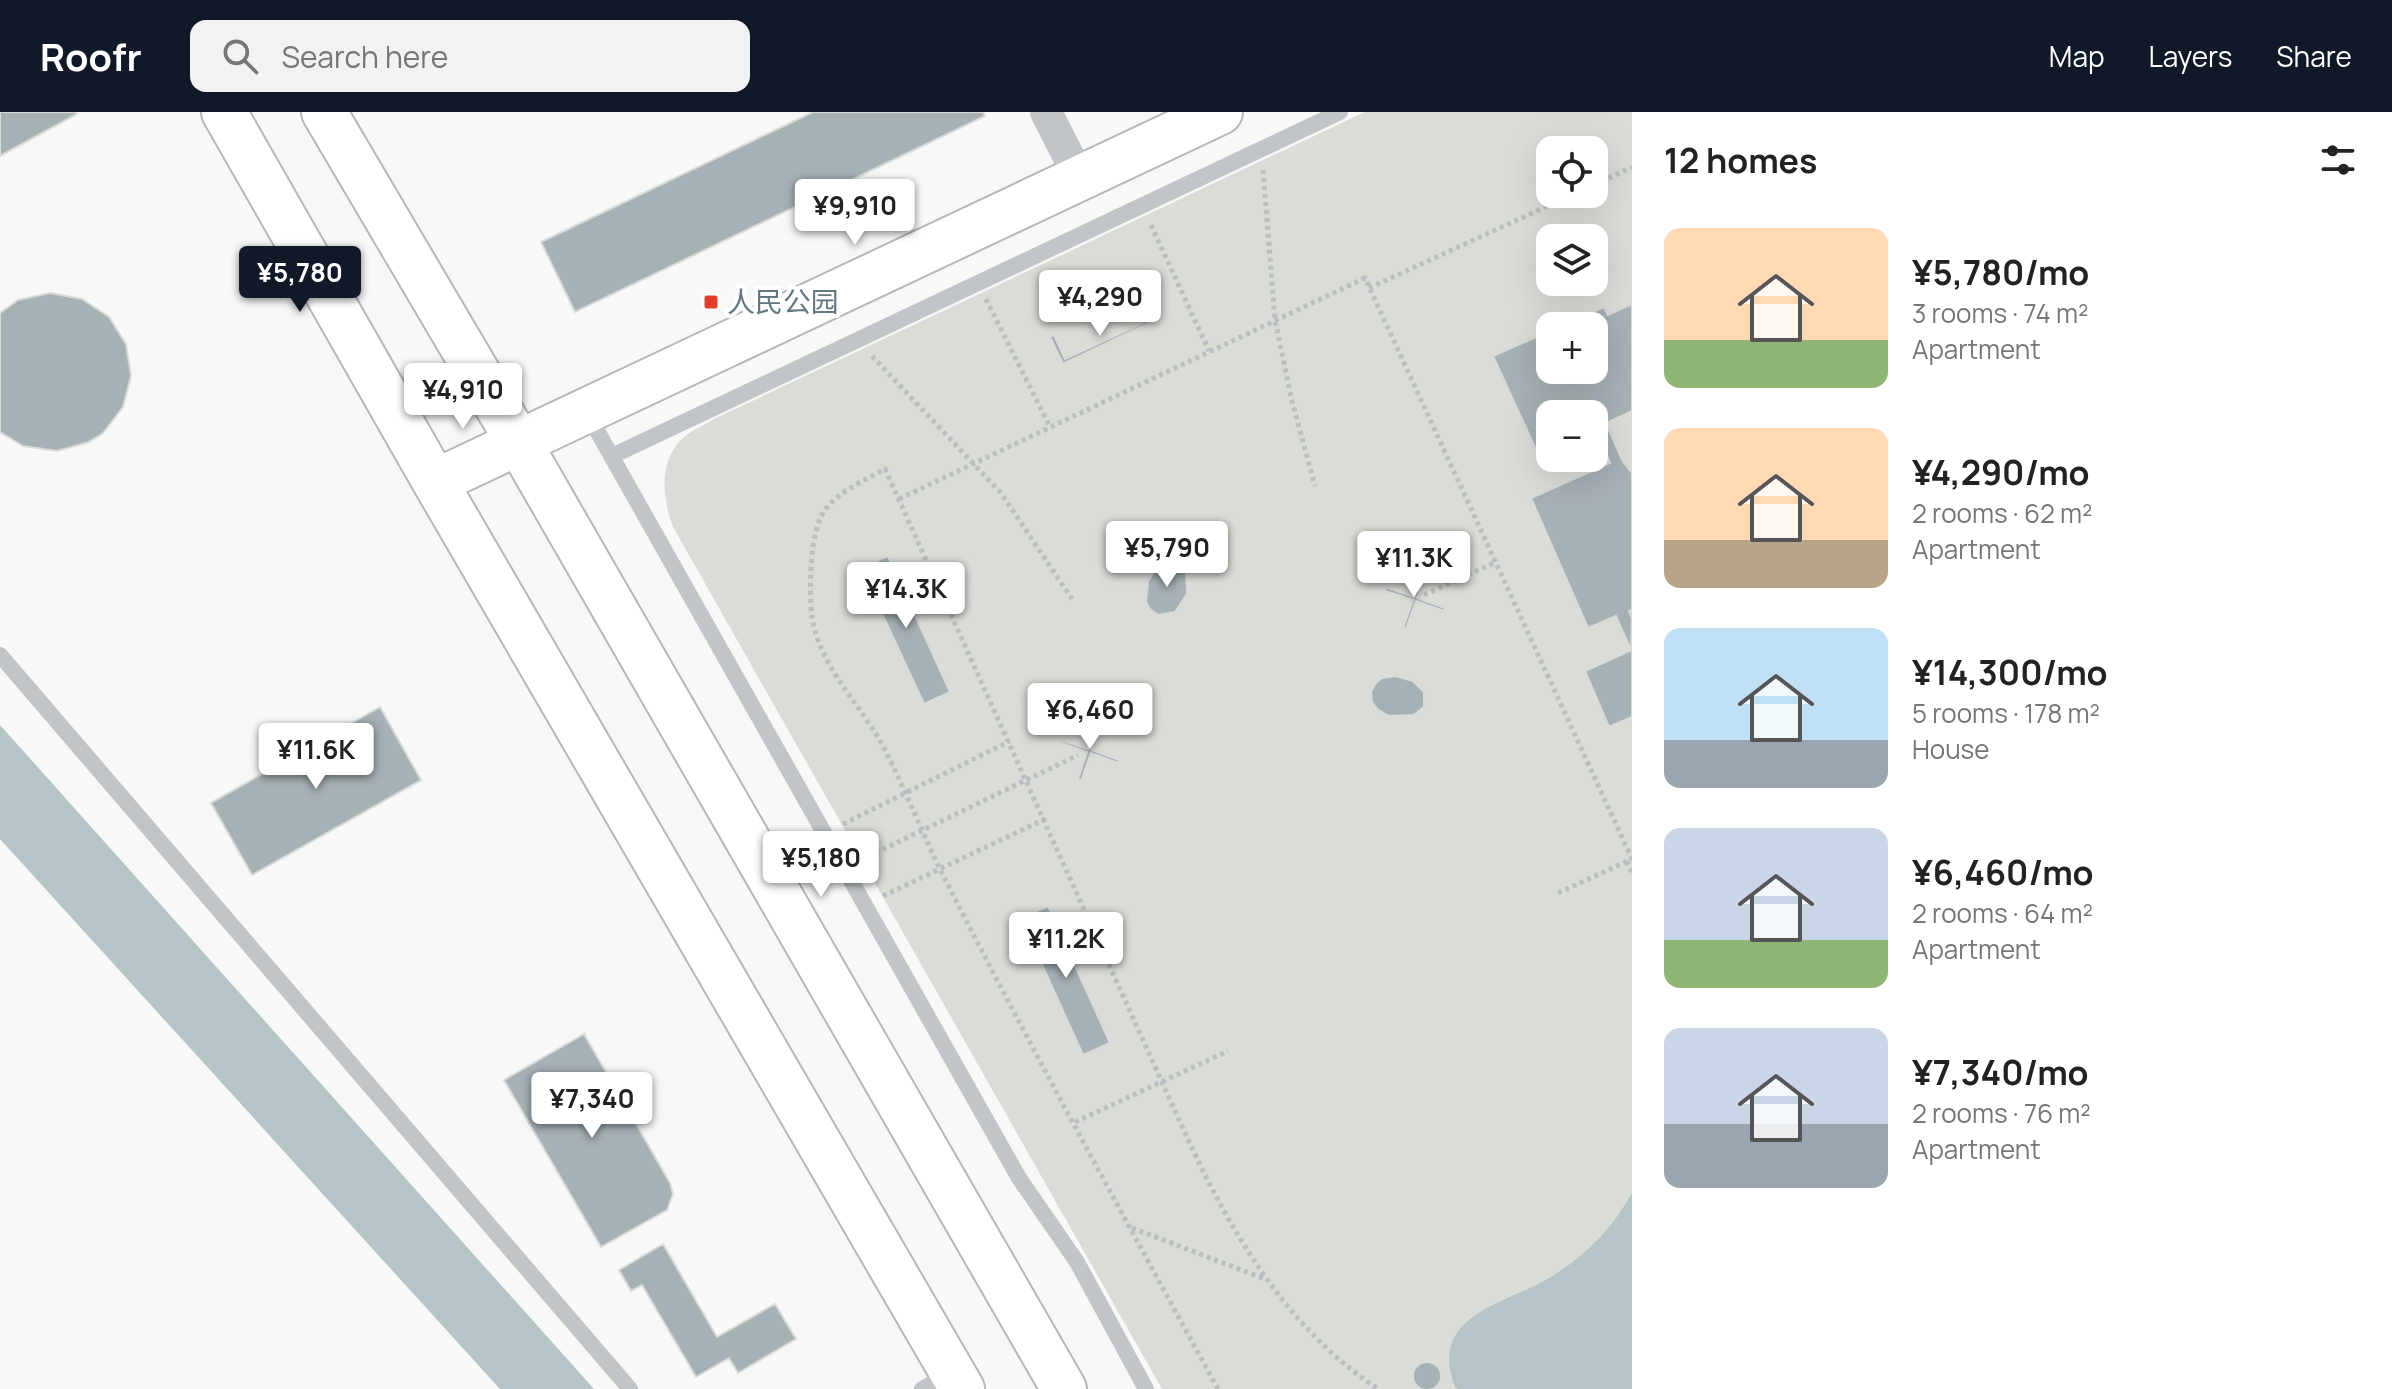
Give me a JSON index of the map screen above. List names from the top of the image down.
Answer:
{
  "places": {
    "transit": ["人民公园"]
  },
  "page": {
    "header": "Roofr",
    "search": "Search here",
    "nav": ["Map", "Layers", "Share"],
    "heading": "12 homes",
    "map_buttons": ["+", "−"],
    "price": [
      "¥9,910",
      "¥5,780",
      "¥4,290",
      "¥4,910",
      "¥5,790",
      "¥11.3K",
      "¥14.3K",
      "¥6,460",
      "¥11.6K",
      "¥5,180",
      "¥11.2K",
      "¥7,340"
    ],
    "list": [
      {
        "name": "¥5,780/mo",
        "note": "3 rooms · 74 m² · Apartment"
      },
      {
        "name": "¥4,290/mo",
        "note": "2 rooms · 62 m² · Apartment"
      },
      {
        "name": "¥14,300/mo",
        "note": "5 rooms · 178 m² · House"
      },
      {
        "name": "¥6,460/mo",
        "note": "2 rooms · 64 m² · Apartment"
      },
      {
        "name": "¥7,340/mo",
        "note": "2 rooms · 76 m² · Apartment"
      }
    ]
  }
}
